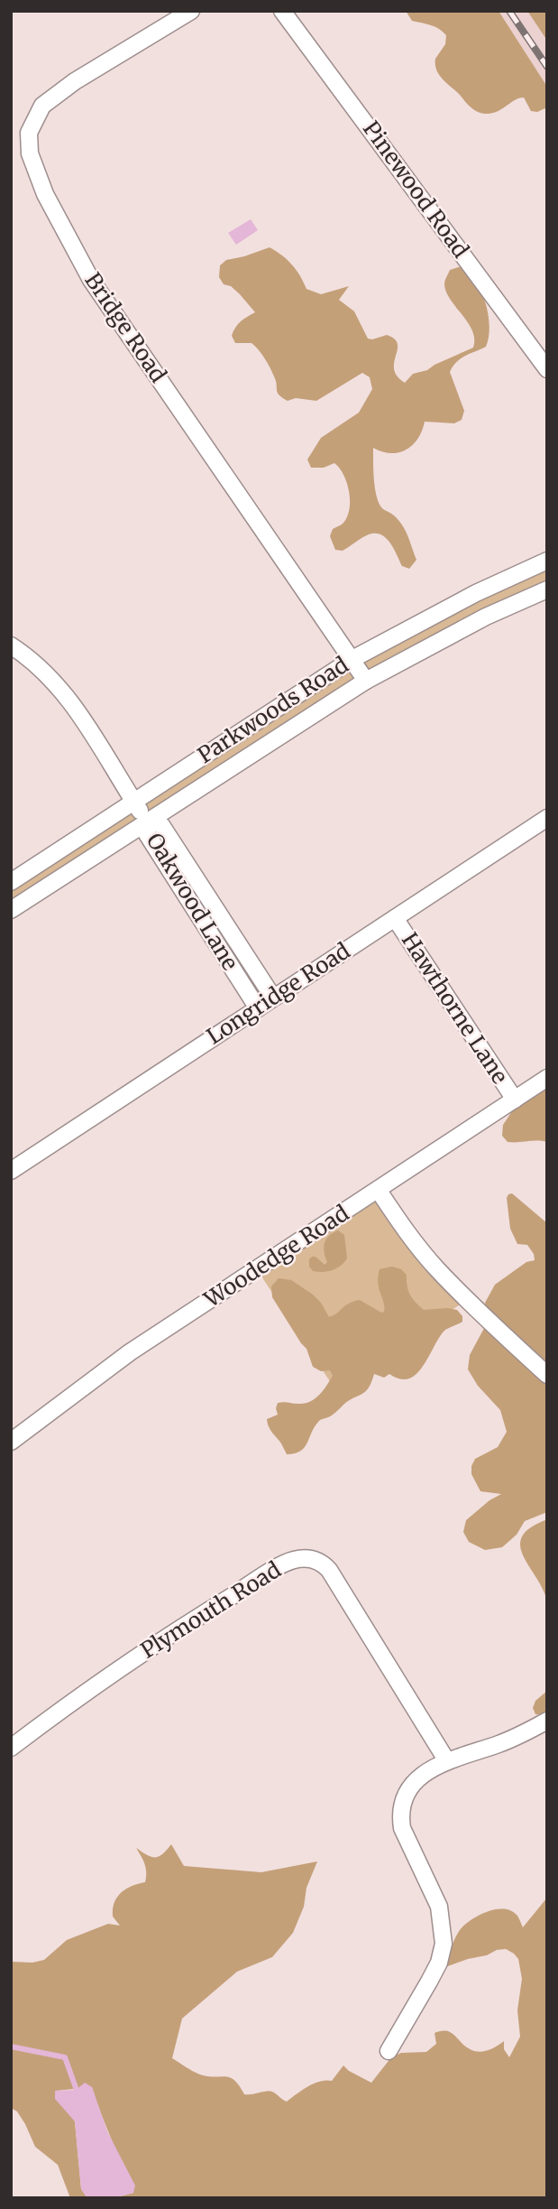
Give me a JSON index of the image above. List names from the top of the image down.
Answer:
{
  "streets": {
    "street": [
      "Pinewood Road",
      "Bridge Road",
      "Parkwoods Road",
      "Oakwood Lane",
      "Longridge Road",
      "Hawthorne Lane",
      "Woodedge Road",
      "Plymouth Road"
    ]
  },
  "crossings": [
    ["Bridge Road", "Parkwoods Road"],
    ["Parkwoods Road", "Oakwood Lane"],
    ["Oakwood Lane", "Longridge Road"],
    ["Longridge Road", "Hawthorne Lane"],
    ["Hawthorne Lane", "Woodedge Road"]
  ]
}
